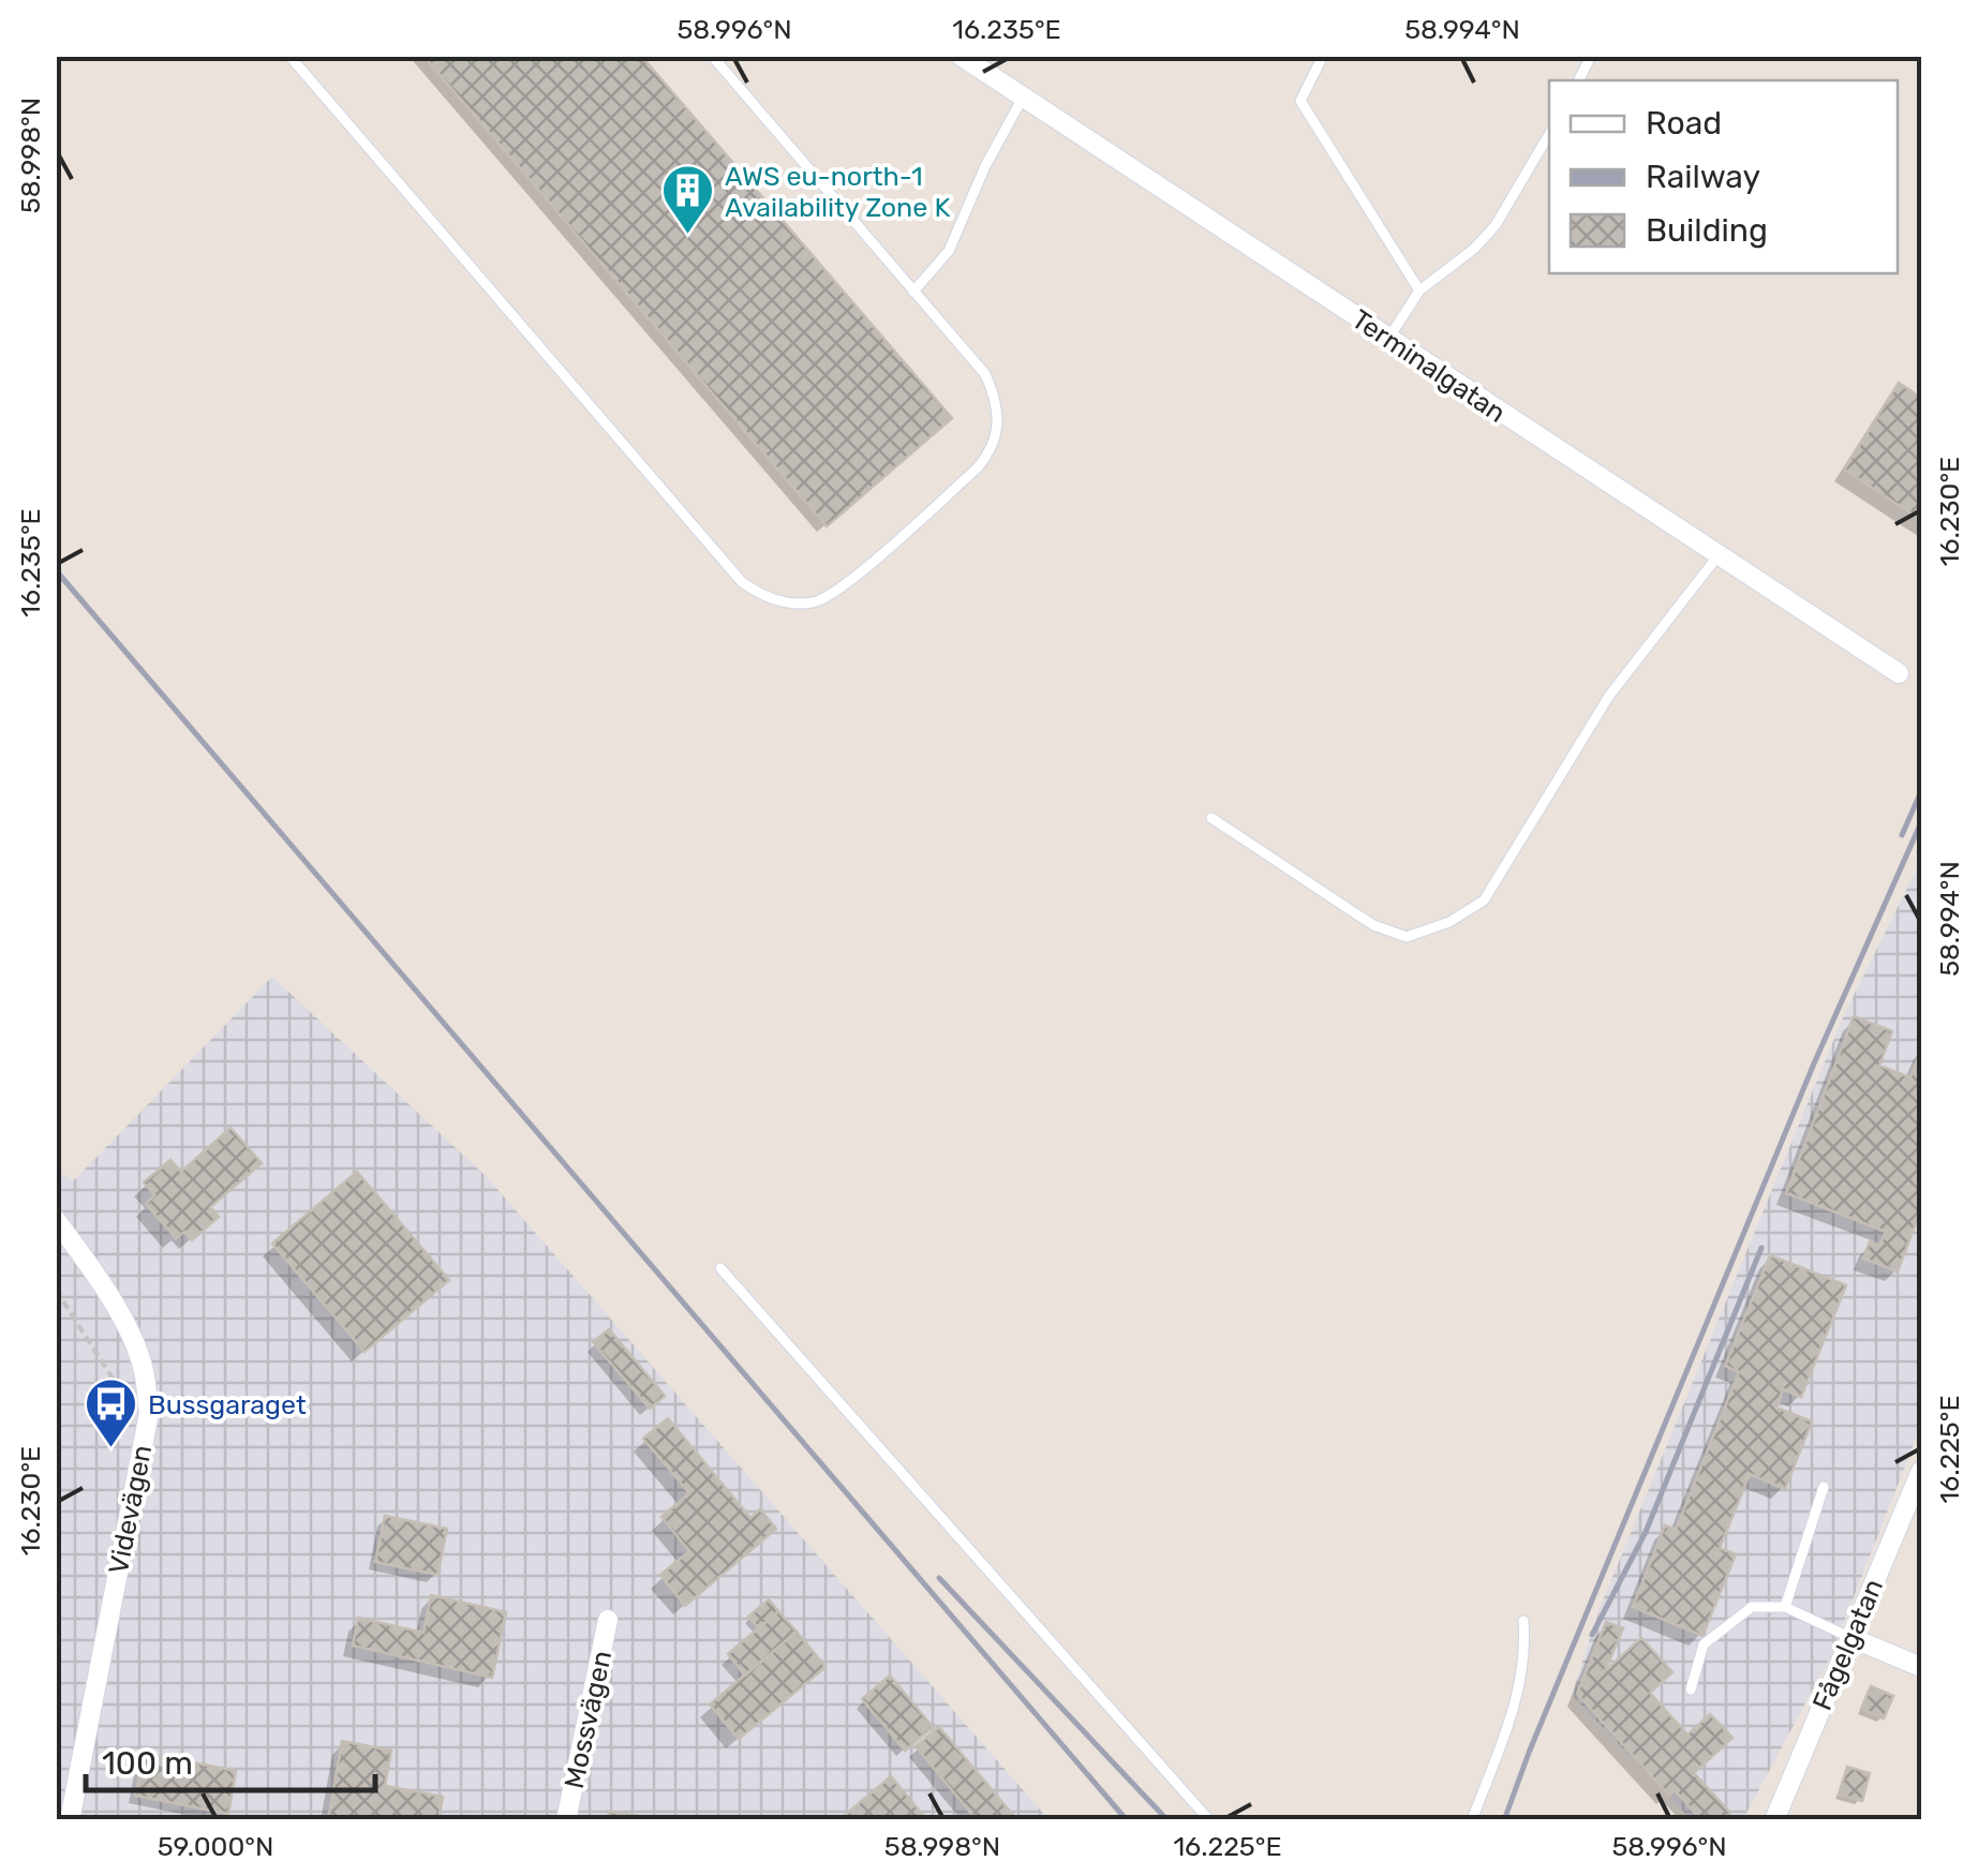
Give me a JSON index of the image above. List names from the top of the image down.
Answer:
{
  "streets": {
    "street": [
      "Terminalgatan",
      "Videvägen",
      "Fågelgatan",
      "Mossvägen"
    ]
  },
  "places": {
    "building": ["AWS eu-north-1 Availability Zone K"],
    "bus stop": ["Bussgaraget"]
  },
  "legend": ["Road", "Railway", "Building"],
  "scale_bar": "100 m",
  "coordinates": [
    "58.996°N",
    "16.235°E",
    "58.994°N",
    "58.998°N",
    "16.230°E",
    "16.225°E",
    "59.000°N"
  ]
}
